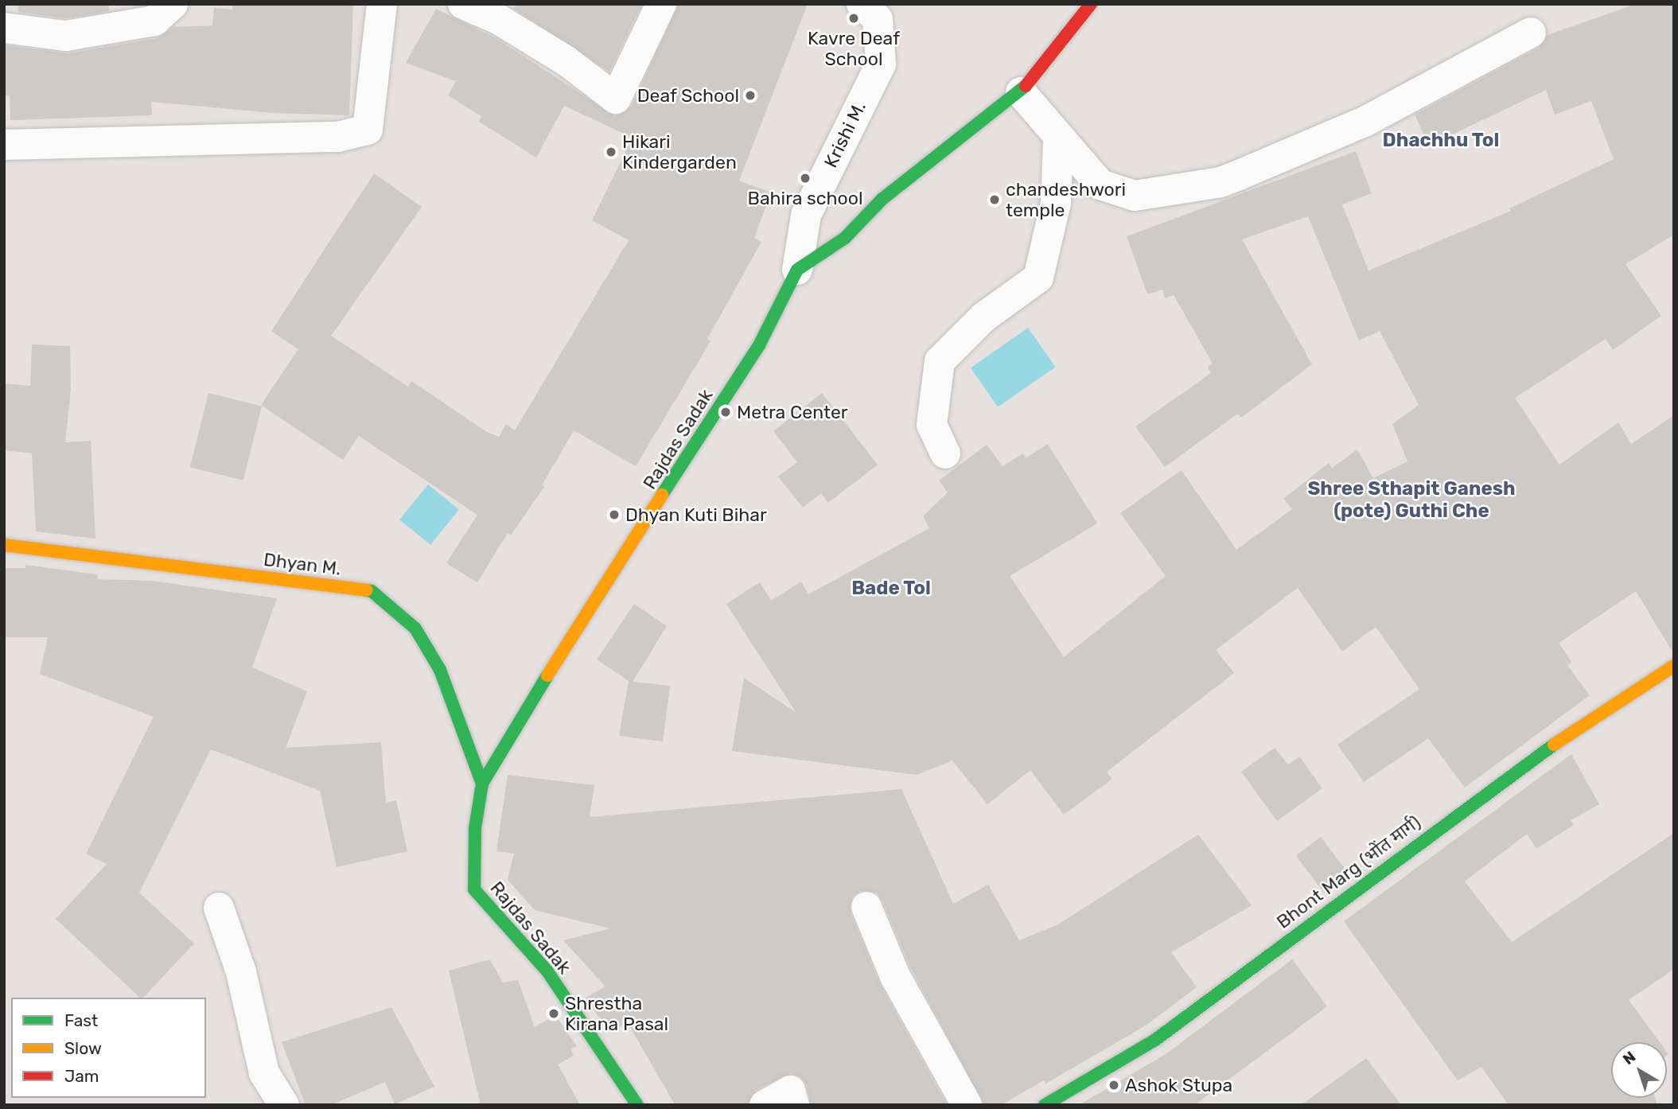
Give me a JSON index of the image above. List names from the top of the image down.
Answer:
{
  "streets": {
    "street": [
      "Krishi M.",
      "Rajdas Sadak",
      "Dhyan M.",
      "Bhont Marg (भाेंत मार्ग)"
    ]
  },
  "crossings": [
    ["Krishi M.", "Rajdas Sadak"],
    ["Rajdas Sadak", "Dhyan M."]
  ],
  "districts": ["Dhachhu Tol", "Shree Sthapit Ganesh (pote) Guthi Che", "Bade Tol"],
  "places": [
    "Kavre Deaf School",
    "Deaf School",
    "Hikari Kindergarden",
    "Bahira school",
    "chandeshwori temple",
    "Metra Center",
    "Dhyan Kuti Bihar",
    "Shrestha Kirana Pasal",
    "Ashok Stupa"
  ],
  "legend": ["Fast", "Slow", "Jam"],
  "north": "top left"
}
